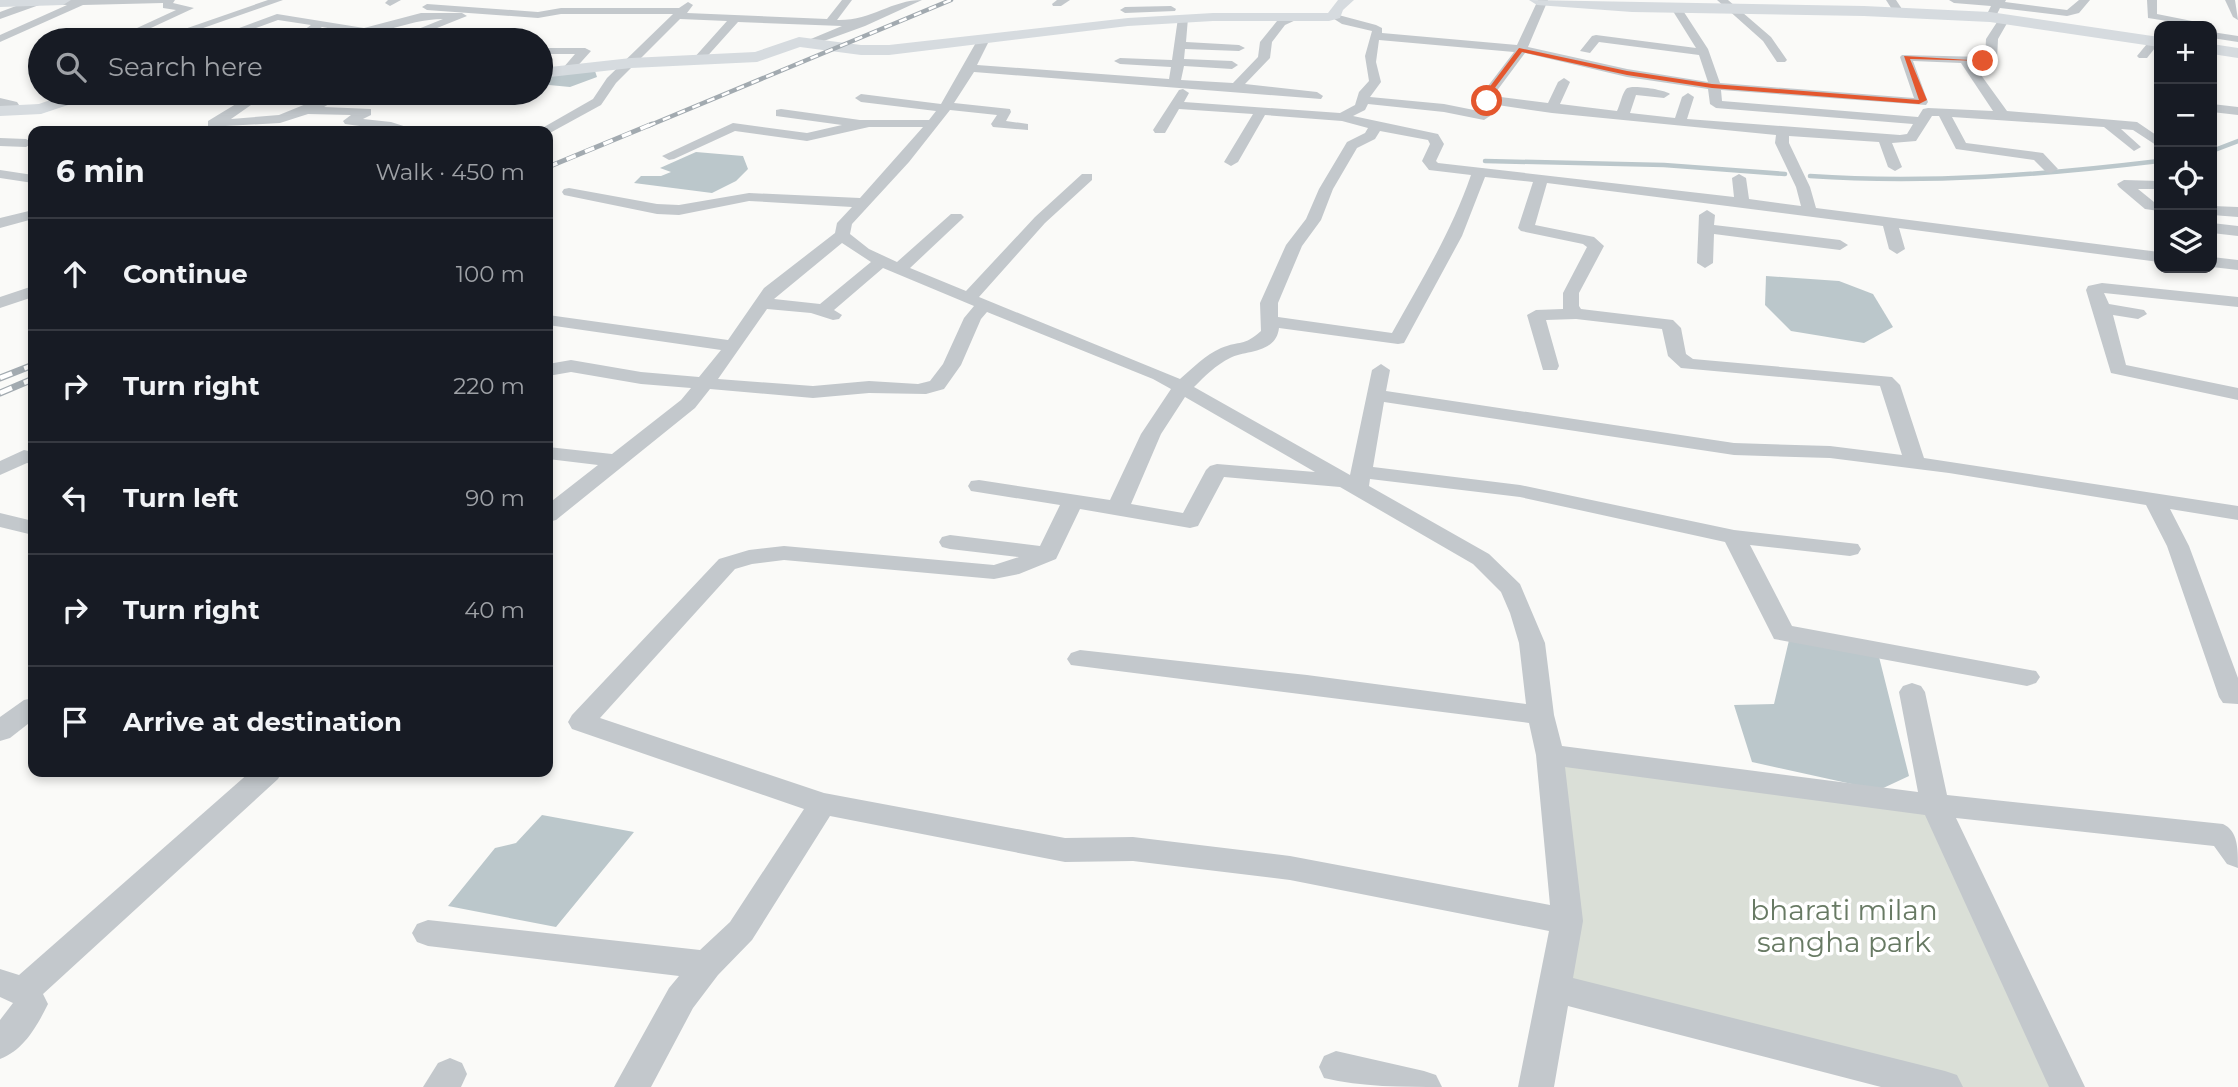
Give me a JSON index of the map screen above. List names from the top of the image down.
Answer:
{
  "parks": ["bharati milan sangha park"],
  "page": {
    "map_buttons": ["+", "−"],
    "search": "Search here",
    "heading": ["6 min", "Walk · 450 m"],
    "list": [
      ["Continue", "100 m"],
      ["Turn right", "220 m"],
      ["Turn left", "90 m"],
      ["Turn right", "40 m"],
      "Arrive at destination"
    ]
  }
}
